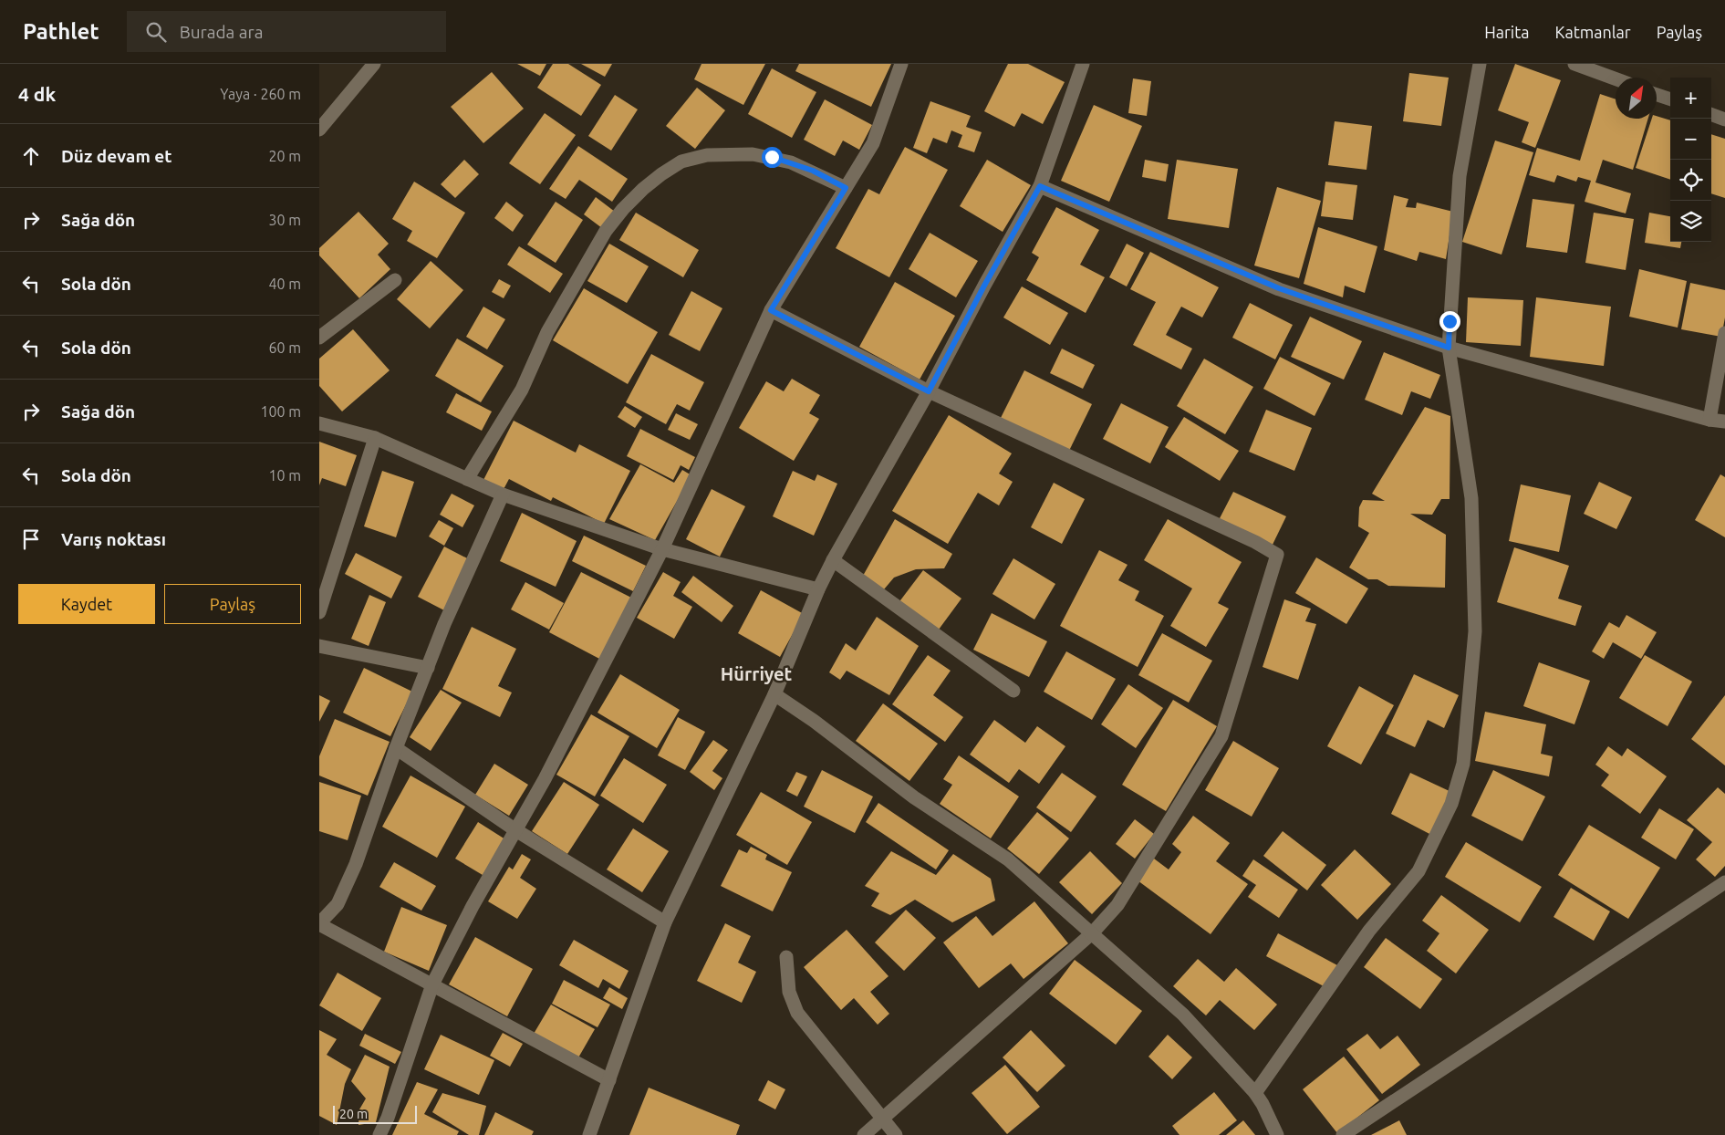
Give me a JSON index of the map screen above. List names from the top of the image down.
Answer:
{
  "districts": ["Hürriyet"],
  "scale_bar": "20 m",
  "north": "top right",
  "page": {
    "header": "Pathlet",
    "search": "Burada ara",
    "nav": ["Harita", "Katmanlar", "Paylaş"],
    "heading": ["4 dk", "Yaya · 260 m"],
    "map_buttons": ["+", "−"],
    "list": [
      ["Düz devam et", "20 m"],
      ["Sağa dön", "30 m"],
      ["Sola dön", "40 m"],
      ["Sola dön", "60 m"],
      ["Sağa dön", "100 m"],
      ["Sola dön", "10 m"],
      "Varış noktası"
    ],
    "buttons": ["Kaydet", "Paylaş"],
    "scale": "20 m"
  }
}
